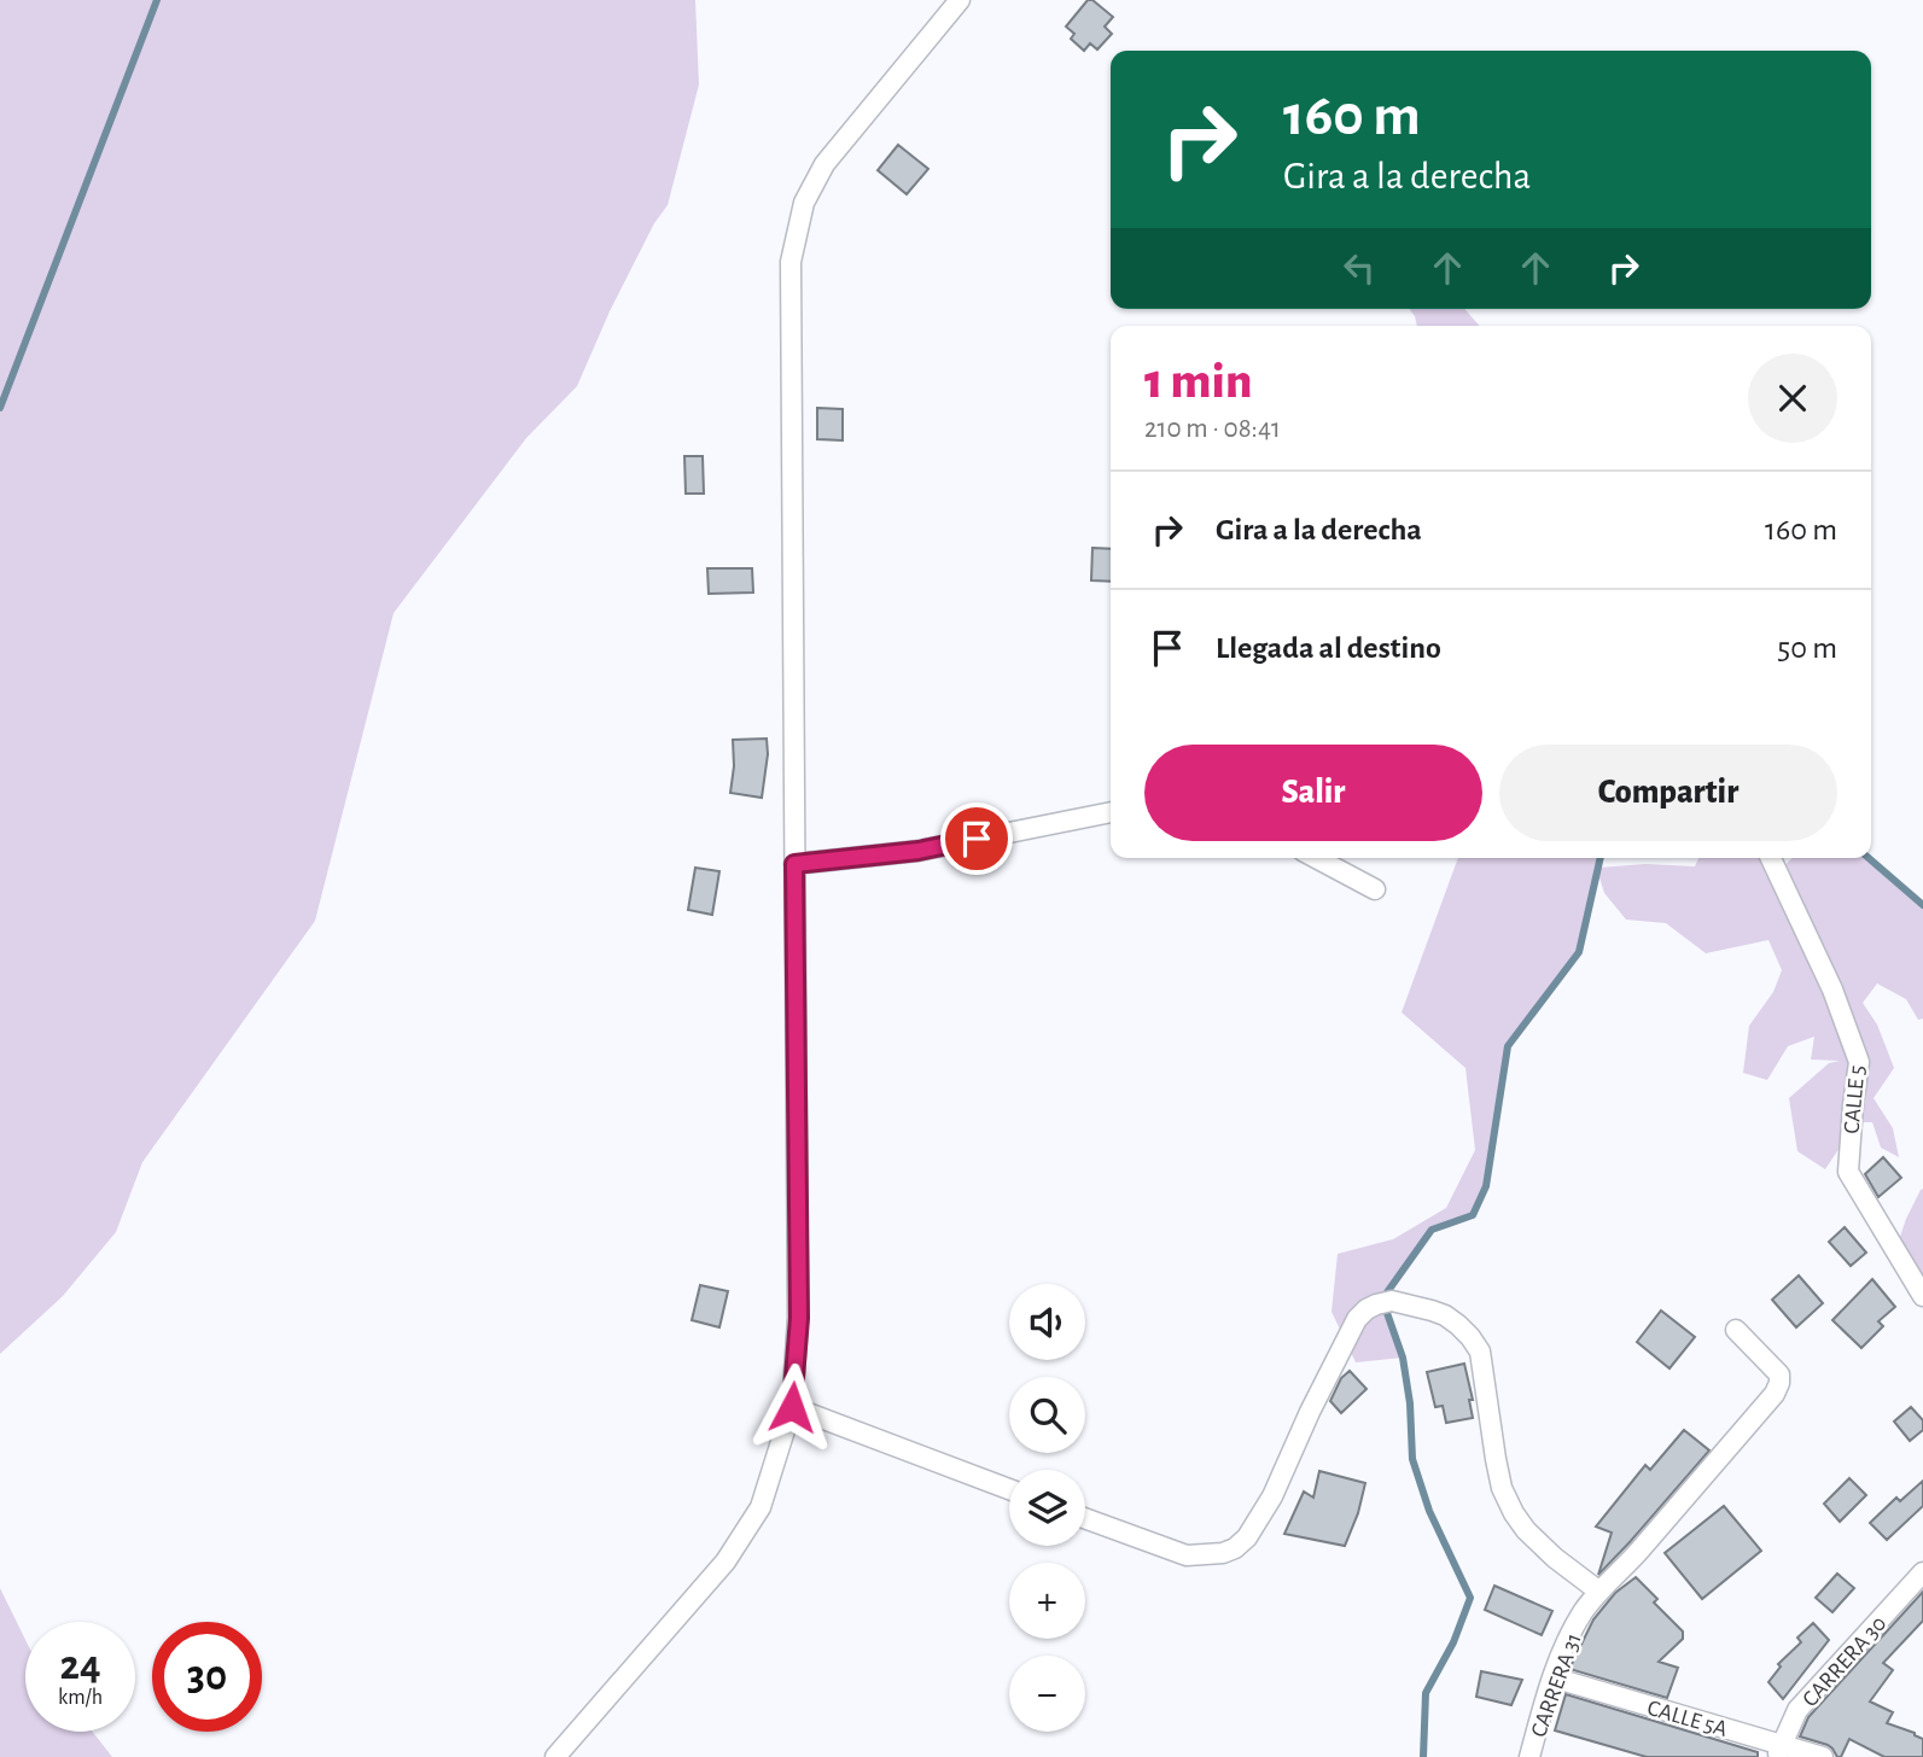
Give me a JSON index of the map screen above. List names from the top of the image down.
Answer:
{
  "streets": {
    "street": [
      "CALLE 5",
      "CARRERA 30",
      "CARRERA 31",
      "CALLE 5A"
    ]
  },
  "crossings": [
    ["CARRERA 30", "CALLE 5A"],
    ["CARRERA 31", "CALLE 5A"]
  ],
  "page": {
    "turn": ["160 m", "Gira a la derecha"],
    "heading": ["1 min", "210 m · 08:41"],
    "list": [
      {
        "name": "Gira a la derecha",
        "value": "160 m"
      },
      {
        "name": "Llegada al destino",
        "value": "50 m"
      }
    ],
    "buttons": ["Salir", "Compartir"],
    "map_buttons": ["+", "−"],
    "speed": "24 km/h",
    "limit": "30"
  }
}
